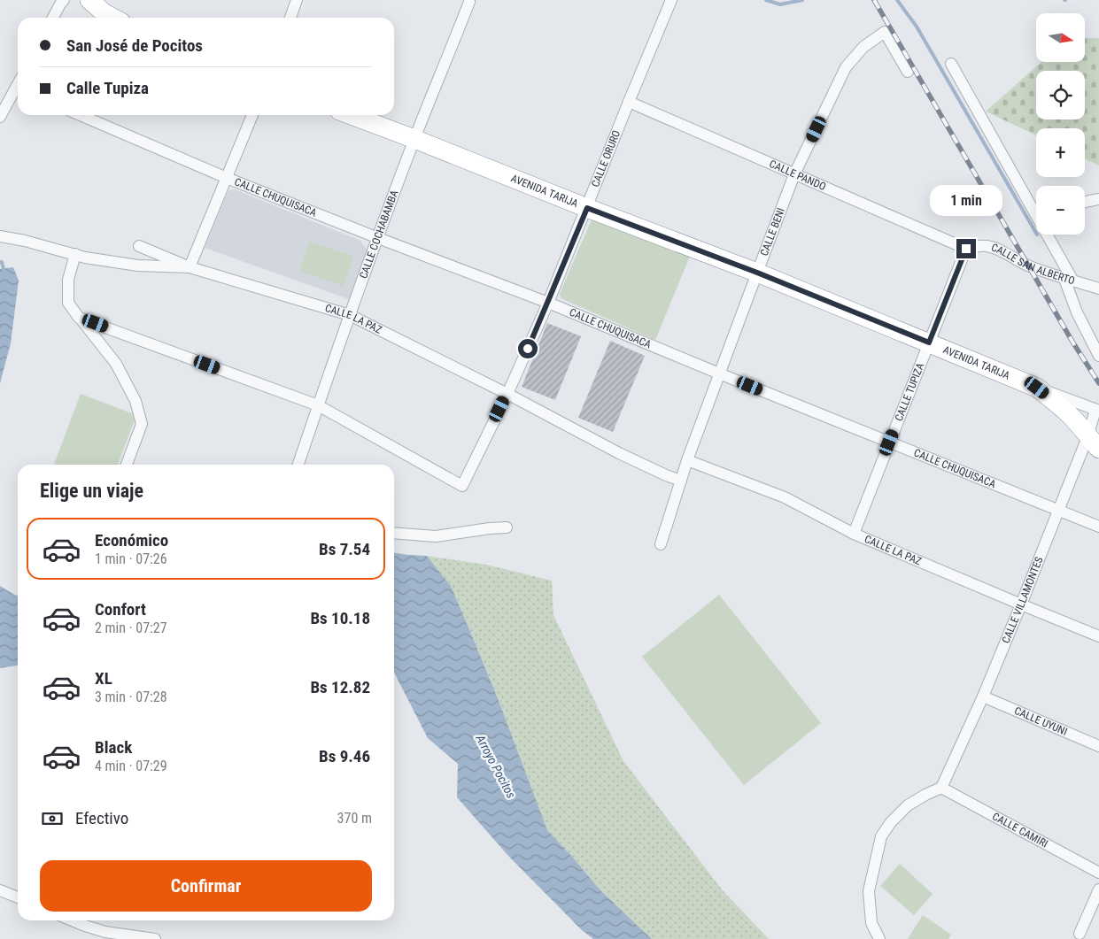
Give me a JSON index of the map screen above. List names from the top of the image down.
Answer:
{
  "streets": {
    "highway": ["AVENIDA TARIJA"],
    "street": [
      "CALLE ORURO",
      "CALLE PANDO",
      "CALLE CHUQUISACA",
      "CALLE BENI",
      "CALLE COCHABAMBA",
      "CALLE SAN ALBERTO",
      "CALLE LA PAZ",
      "CALLE TUPIZA",
      "CALLE VILLAMONTES",
      "CALLE UYUNI",
      "CALLE CAMIRI"
    ]
  },
  "crossings": [
    ["CALLE ORURO", "CALLE PANDO"],
    ["CALLE ORURO", "AVENIDA TARIJA"],
    ["CALLE ORURO", "CALLE CHUQUISACA"],
    ["CALLE ORURO", "CALLE COCHABAMBA"],
    ["CALLE ORURO", "CALLE LA PAZ"],
    ["CALLE PANDO", "CALLE BENI"],
    ["CALLE PANDO", "CALLE SAN ALBERTO"],
    ["CALLE PANDO", "CALLE TUPIZA"],
    ["AVENIDA TARIJA", "CALLE BENI"],
    ["AVENIDA TARIJA", "CALLE COCHABAMBA"],
    ["AVENIDA TARIJA", "CALLE TUPIZA"],
    ["AVENIDA TARIJA", "CALLE VILLAMONTES"],
    ["CALLE CHUQUISACA", "CALLE BENI"],
    ["CALLE CHUQUISACA", "CALLE COCHABAMBA"],
    ["CALLE CHUQUISACA", "CALLE TUPIZA"],
    ["CALLE CHUQUISACA", "CALLE VILLAMONTES"],
    ["CALLE BENI", "CALLE LA PAZ"],
    ["CALLE COCHABAMBA", "CALLE LA PAZ"],
    ["CALLE SAN ALBERTO", "CALLE TUPIZA"],
    ["CALLE LA PAZ", "CALLE TUPIZA"],
    ["CALLE LA PAZ", "CALLE VILLAMONTES"],
    ["CALLE VILLAMONTES", "CALLE UYUNI"],
    ["CALLE VILLAMONTES", "CALLE CAMIRI"]
  ],
  "water": ["Arroyo Pocitos"],
  "north": "right",
  "page": {
    "map_buttons": ["+", "−"],
    "banner": ["San José de Pocitos", "Calle Tupiza"],
    "bubble": "1 min",
    "heading": "Elige un viaje",
    "list": [
      {
        "name": "Económico",
        "note": "1 min · 07:26",
        "value": "Bs 7.54"
      },
      {
        "name": "Confort",
        "note": "2 min · 07:27",
        "value": "Bs 10.18"
      },
      {
        "name": "XL",
        "note": "3 min · 07:28",
        "value": "Bs 12.82"
      },
      {
        "name": "Black",
        "note": "4 min · 07:29",
        "value": "Bs 9.46"
      }
    ],
    "pay": ["Efectivo", "370 m"],
    "buttons": "Confirmar"
  }
}
